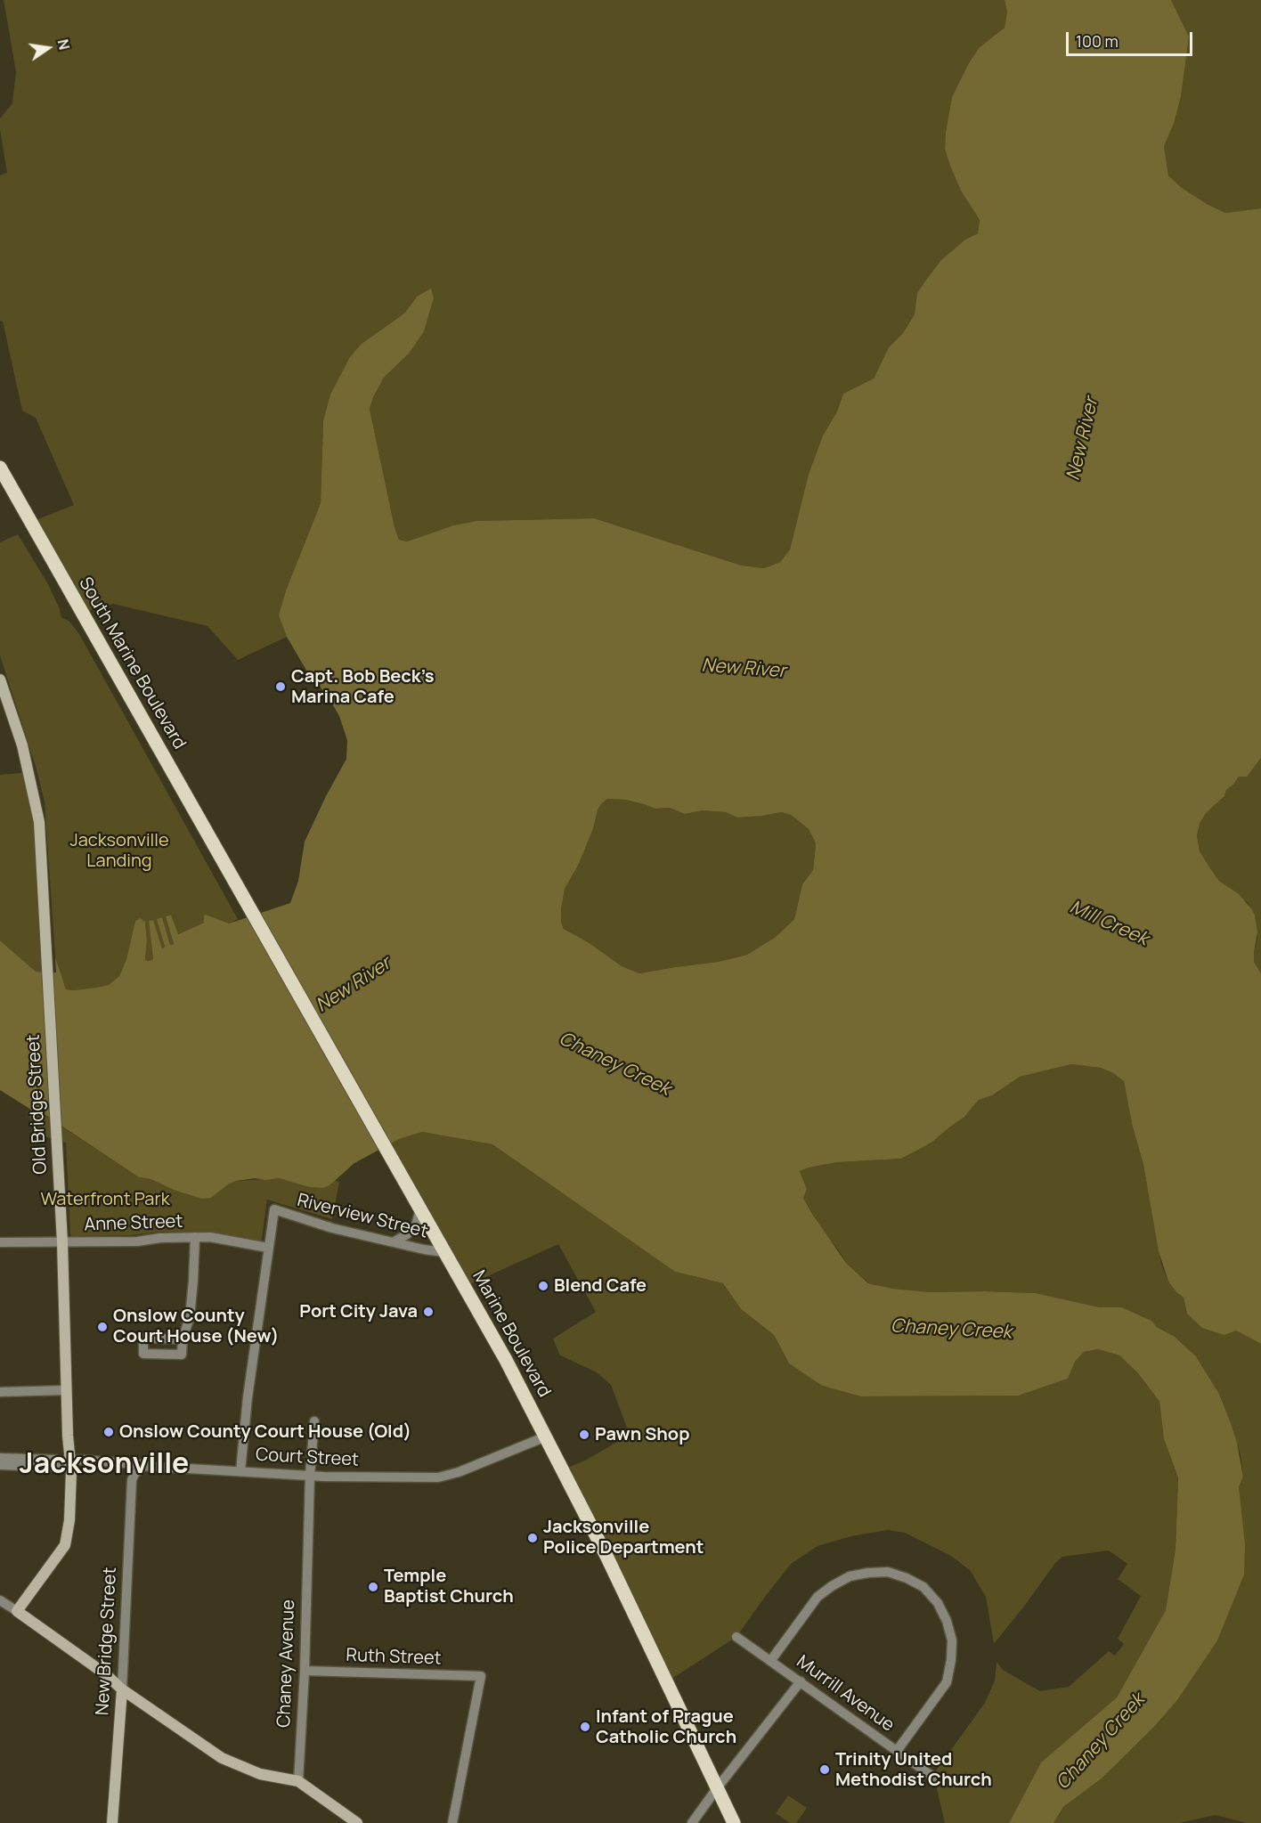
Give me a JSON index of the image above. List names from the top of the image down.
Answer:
{
  "streets": {
    "main road": [
      "South Marine Boulevard",
      "Old Bridge Street",
      "Marine Boulevard",
      "New Bridge Street"
    ],
    "street": [
      "Riverview Street",
      "Anne Street",
      "Court Street",
      "Ruth Street",
      "Chaney Avenue",
      "Murrill Avenue"
    ]
  },
  "crossings": [
    ["South Marine Boulevard", "Marine Boulevard"],
    ["Old Bridge Street", "Anne Street"],
    ["Old Bridge Street", "Court Street"],
    ["Riverview Street", "Anne Street"],
    ["Riverview Street", "Marine Boulevard"],
    ["Marine Boulevard", "Court Street"],
    ["Court Street", "New Bridge Street"],
    ["Court Street", "Chaney Avenue"],
    ["Ruth Street", "Chaney Avenue"]
  ],
  "districts": ["Jacksonville"],
  "water": ["New River", "Mill Creek", "Chaney Creek"],
  "parks": ["Jacksonville Landing", "Waterfront Park"],
  "places": [
    "Capt. Bob Beck’s Marina Cafe",
    "Blend Cafe",
    "Port City Java",
    "Onslow County Court House (New)",
    "Onslow County Court House (Old)",
    "Pawn Shop",
    "Jacksonville Police Department",
    "Temple Baptist Church",
    "Infant of Prague Catholic Church",
    "Trinity United Methodist Church"
  ],
  "scale_bar": "100 m",
  "north": "right"
}
